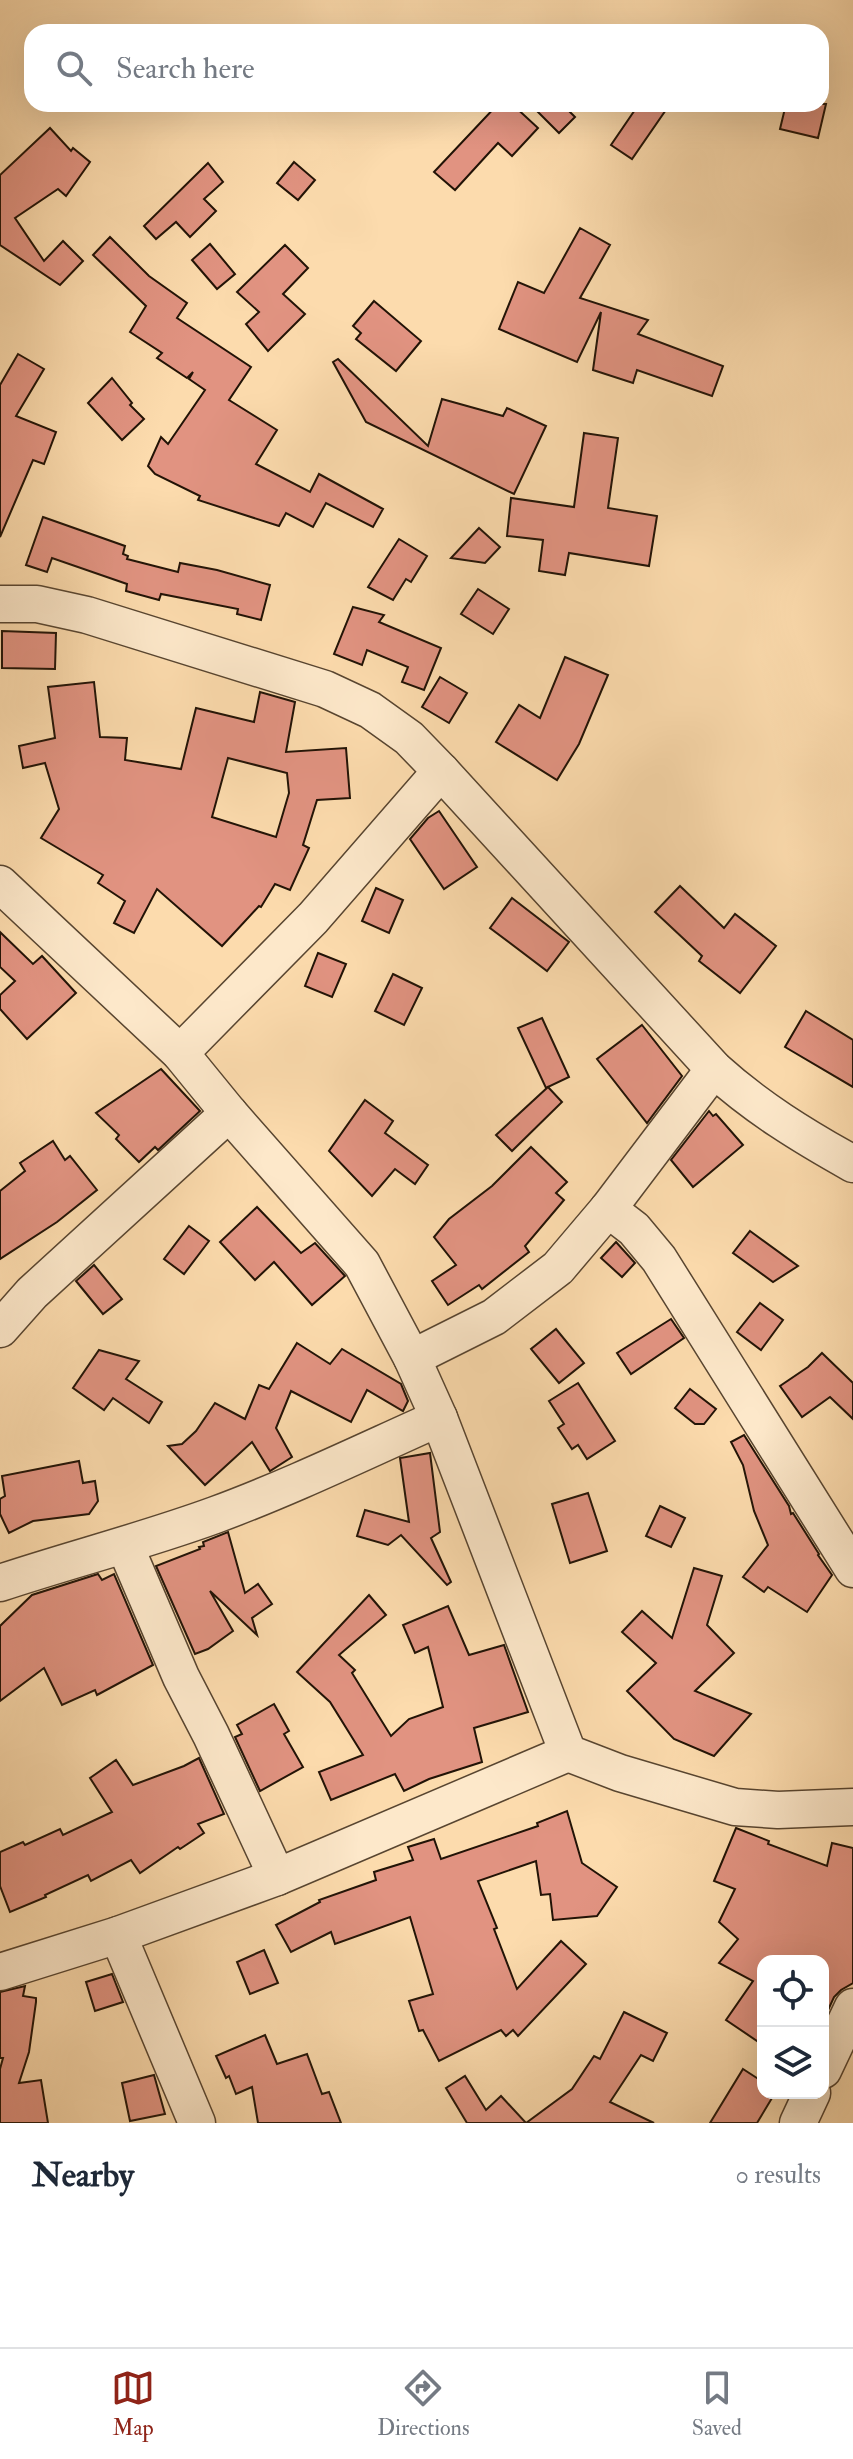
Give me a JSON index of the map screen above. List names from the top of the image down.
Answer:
{
  "page": {
    "search": "Search here",
    "heading": ["Nearby", "0 results"],
    "nav": ["Map", "Directions", "Saved"]
  }
}
